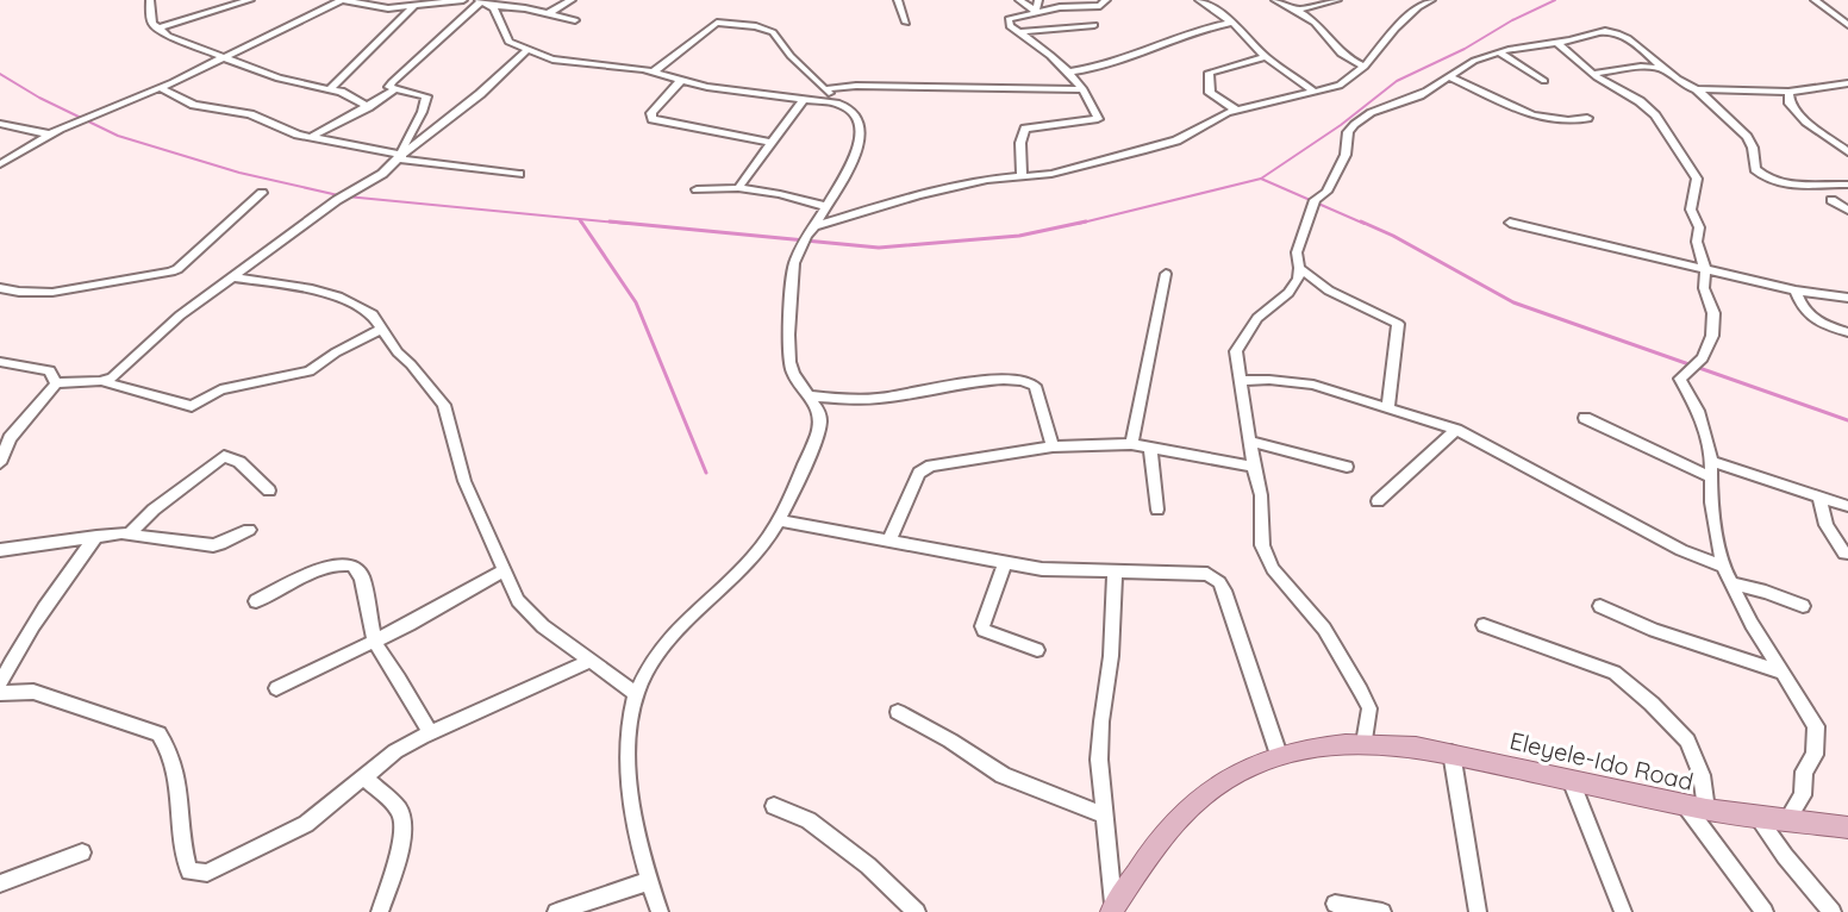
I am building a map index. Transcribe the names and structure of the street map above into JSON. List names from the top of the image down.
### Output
{
  "streets": {
    "main road": ["Eleyele-Ido Road"]
  }
}
